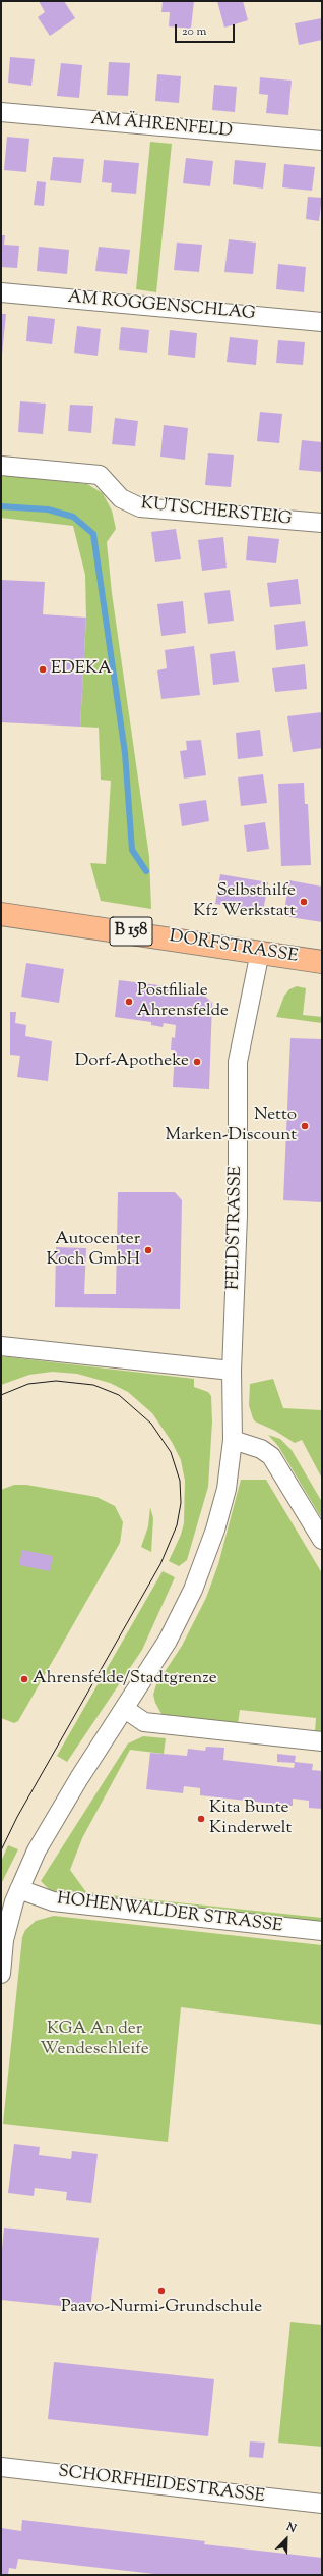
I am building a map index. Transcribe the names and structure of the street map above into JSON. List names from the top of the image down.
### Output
{
  "streets": {
    "main road": ["B 158", "DORFSTRASSE"],
    "street": [
      "AM ÄHRENFELD",
      "AM ROGGENSCHLAG",
      "KUTSCHERSTEIG",
      "FELDSTRASSE",
      "HOHENWALDER STRASSE",
      "SCHORFHEIDESTRASSE"
    ]
  },
  "crossings": [
    ["DORFSTRASSE", "FELDSTRASSE"]
  ],
  "parks": ["KGA An der Wendeschleife"],
  "places": [
    "EDEKA",
    "Selbsthilfe Kfz Werkstatt",
    "Postfiliale Ahrensfelde",
    "Dorf-Apotheke",
    "Netto Marken-Discount",
    "Autocenter Koch GmbH",
    "Ahrensfelde/Stadtgrenze",
    "Kita Bunte Kinderwelt",
    "Paavo-Nurmi-Grundschule"
  ],
  "scale_bar": "20 m",
  "north": "top right"
}
